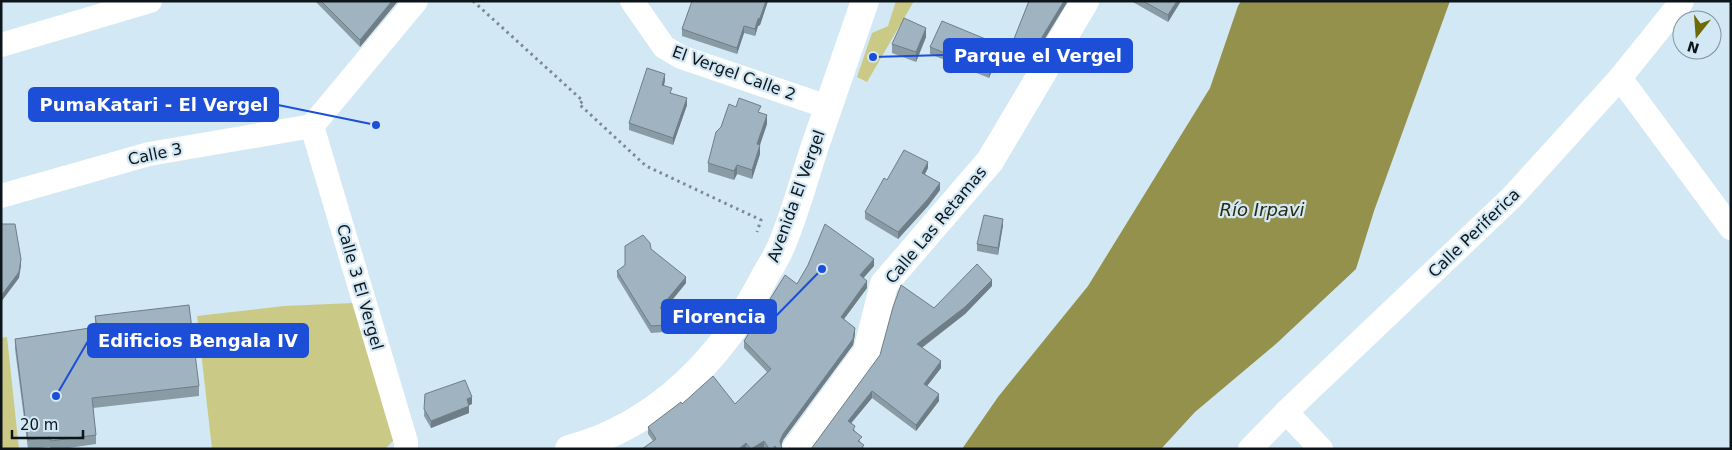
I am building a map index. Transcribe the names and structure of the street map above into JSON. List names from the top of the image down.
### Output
{
  "streets": {
    "main road": ["Avenida El Vergel", "Calle Las Retamas"],
    "street": [
      "El Vergel Calle 2",
      "Calle 3",
      "Calle Periferica",
      "Calle 3 El Vergel"
    ]
  },
  "crossings": [
    ["El Vergel Calle 2", "Avenida El Vergel"],
    ["Calle 3", "Calle 3 El Vergel"]
  ],
  "water": ["Río Irpavi"],
  "places": [
    "Parque el Vergel",
    "PumaKatari - El Vergel",
    "Florencia",
    "Edificios Bengala IV"
  ],
  "scale_bar": "20 m",
  "north": "bottom"
}
